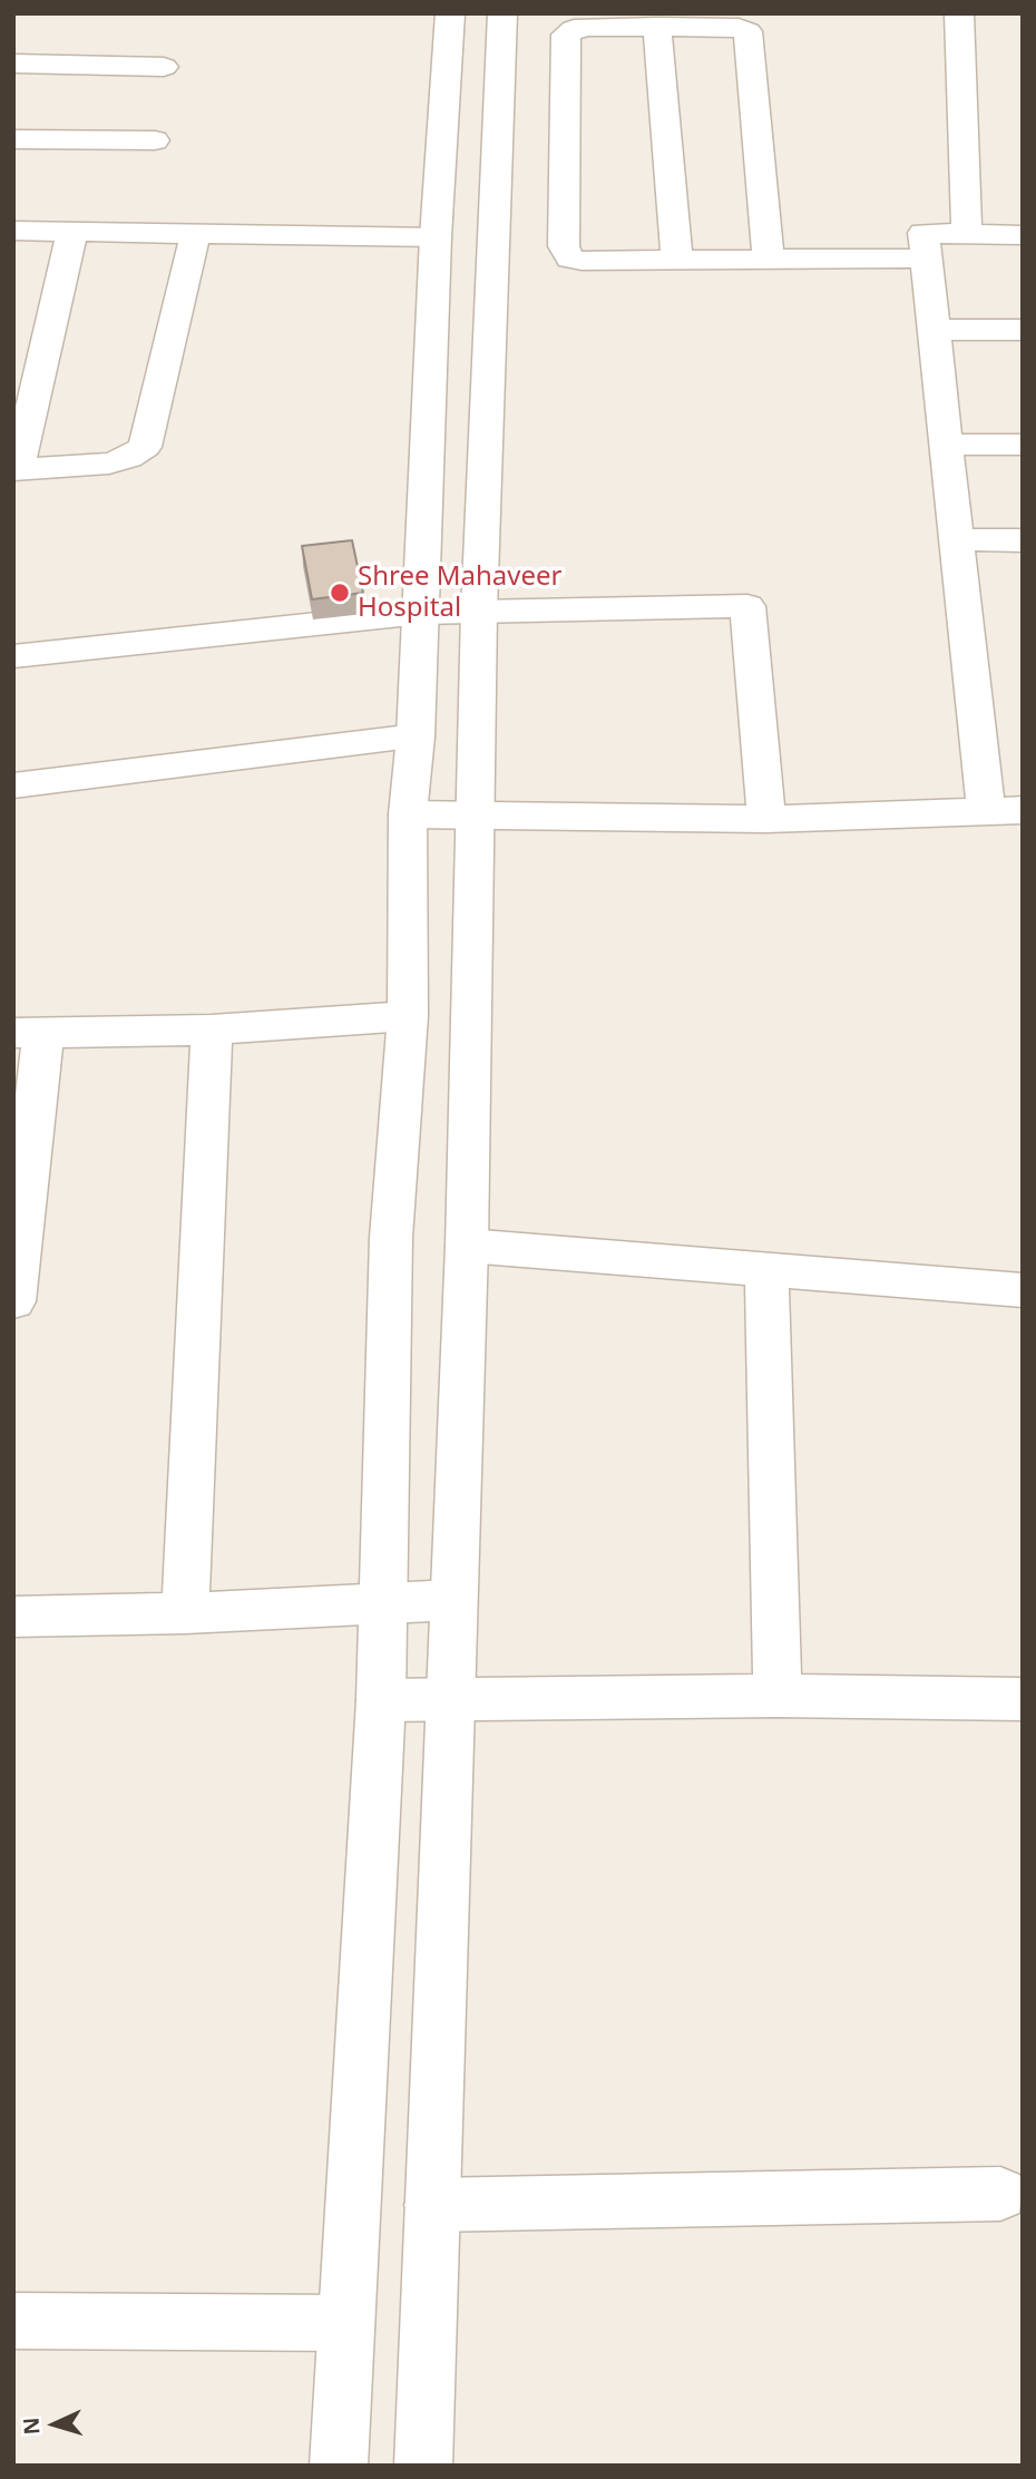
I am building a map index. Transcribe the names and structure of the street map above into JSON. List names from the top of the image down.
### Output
{
  "places": ["Shree Mahaveer Hospital"],
  "north": "left"
}
